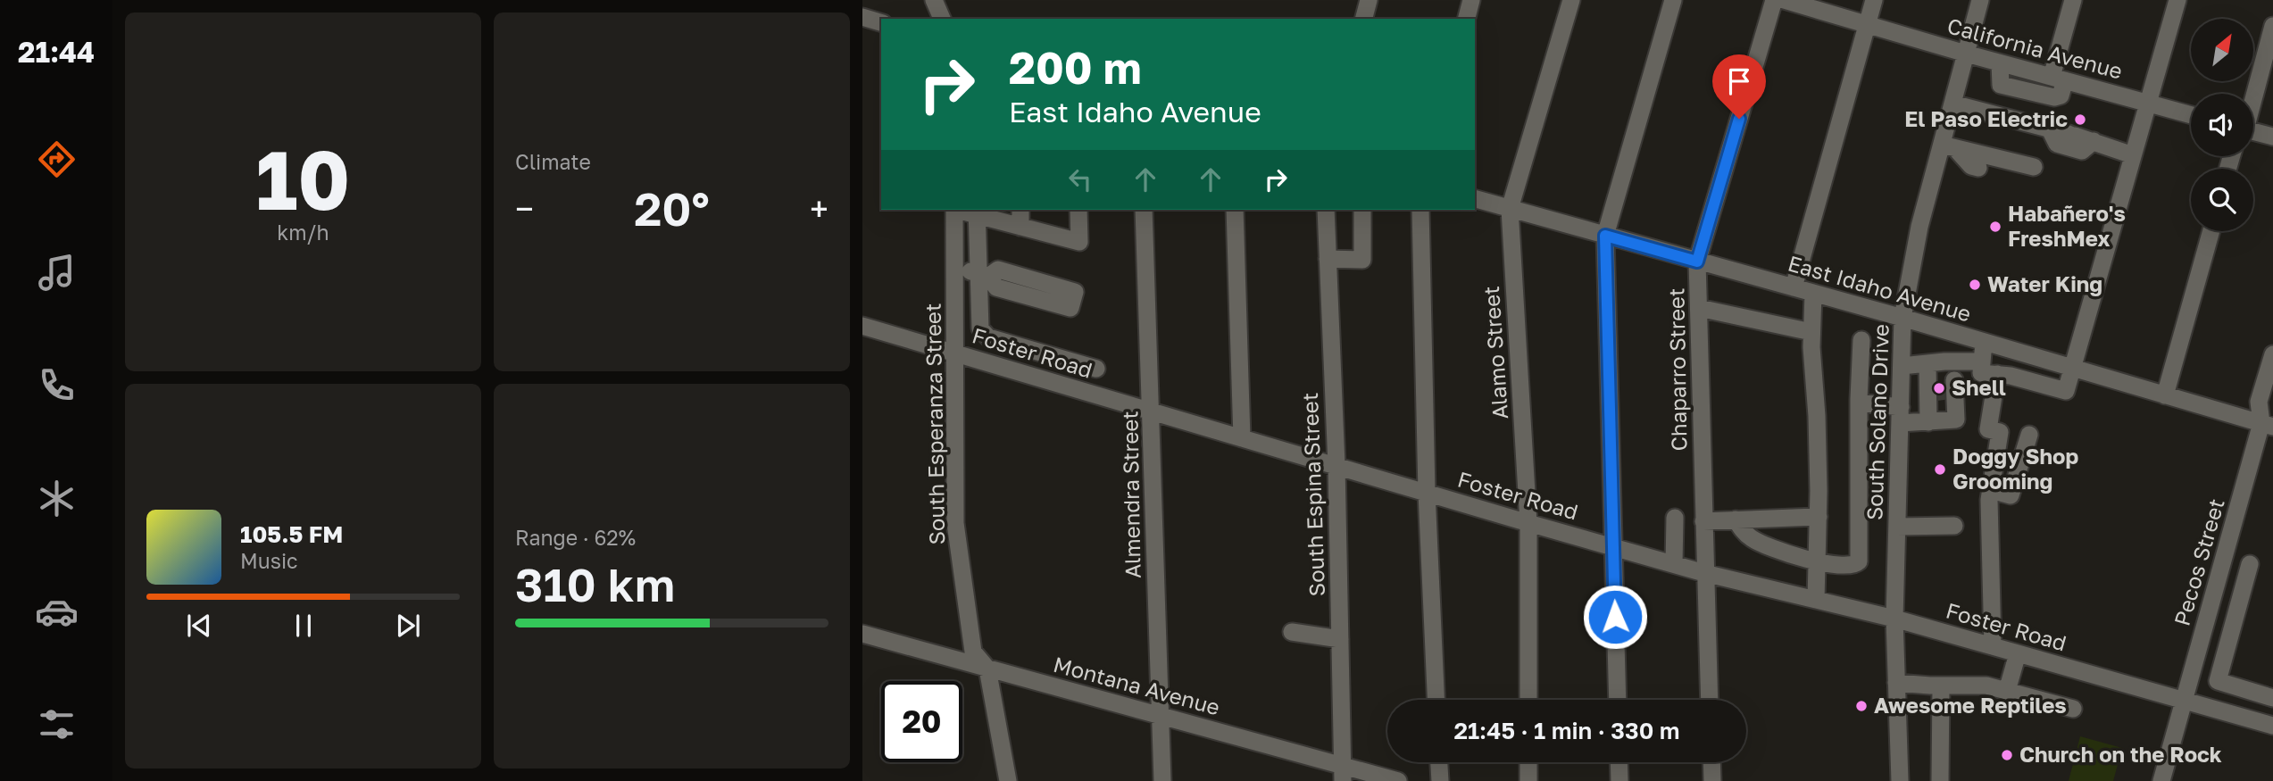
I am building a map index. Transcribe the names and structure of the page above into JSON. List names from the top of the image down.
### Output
{
  "streets": {
    "street": [
      "California Avenue",
      "East Idaho Avenue",
      "Alamo Street",
      "Foster Road",
      "Chaparro Street",
      "South Solano Drive",
      "South Esperanza Street",
      "Almendra Street",
      "South Espina Street",
      "Pecos Street",
      "Montana Avenue"
    ]
  },
  "crossings": [
    ["California Avenue", "South Solano Drive"],
    ["East Idaho Avenue", "Alamo Street"],
    ["East Idaho Avenue", "Chaparro Street"],
    ["East Idaho Avenue", "South Solano Drive"],
    ["East Idaho Avenue", "Pecos Street"],
    ["Alamo Street", "Foster Road"],
    ["Foster Road", "Chaparro Street"],
    ["Foster Road", "South Solano Drive"],
    ["Foster Road", "South Esperanza Street"],
    ["Foster Road", "Almendra Street"],
    ["Foster Road", "South Espina Street"],
    ["Foster Road", "Pecos Street"],
    ["South Esperanza Street", "Montana Avenue"],
    ["Almendra Street", "Montana Avenue"],
    ["South Espina Street", "Montana Avenue"]
  ],
  "places": [
    "El Paso Electric",
    "Habañero's FreshMex",
    "Water King",
    "Shell",
    "Doggy Shop Grooming",
    "Awesome Reptiles",
    "Church on the Rock"
  ],
  "north": "top right",
  "page": {
    "tabs": "21:44",
    "tile": [
      ["10", "km/h"],
      "Climate",
      ["Range · 62%", "310 km"]
    ],
    "turn": ["200 m", "East Idaho Avenue"],
    "heat": ["−", "20°", "+"],
    "song": ["105.5 FM", "Music"],
    "limit": "20",
    "trip": "21:45 · 1 min · 330 m"
  }
}
